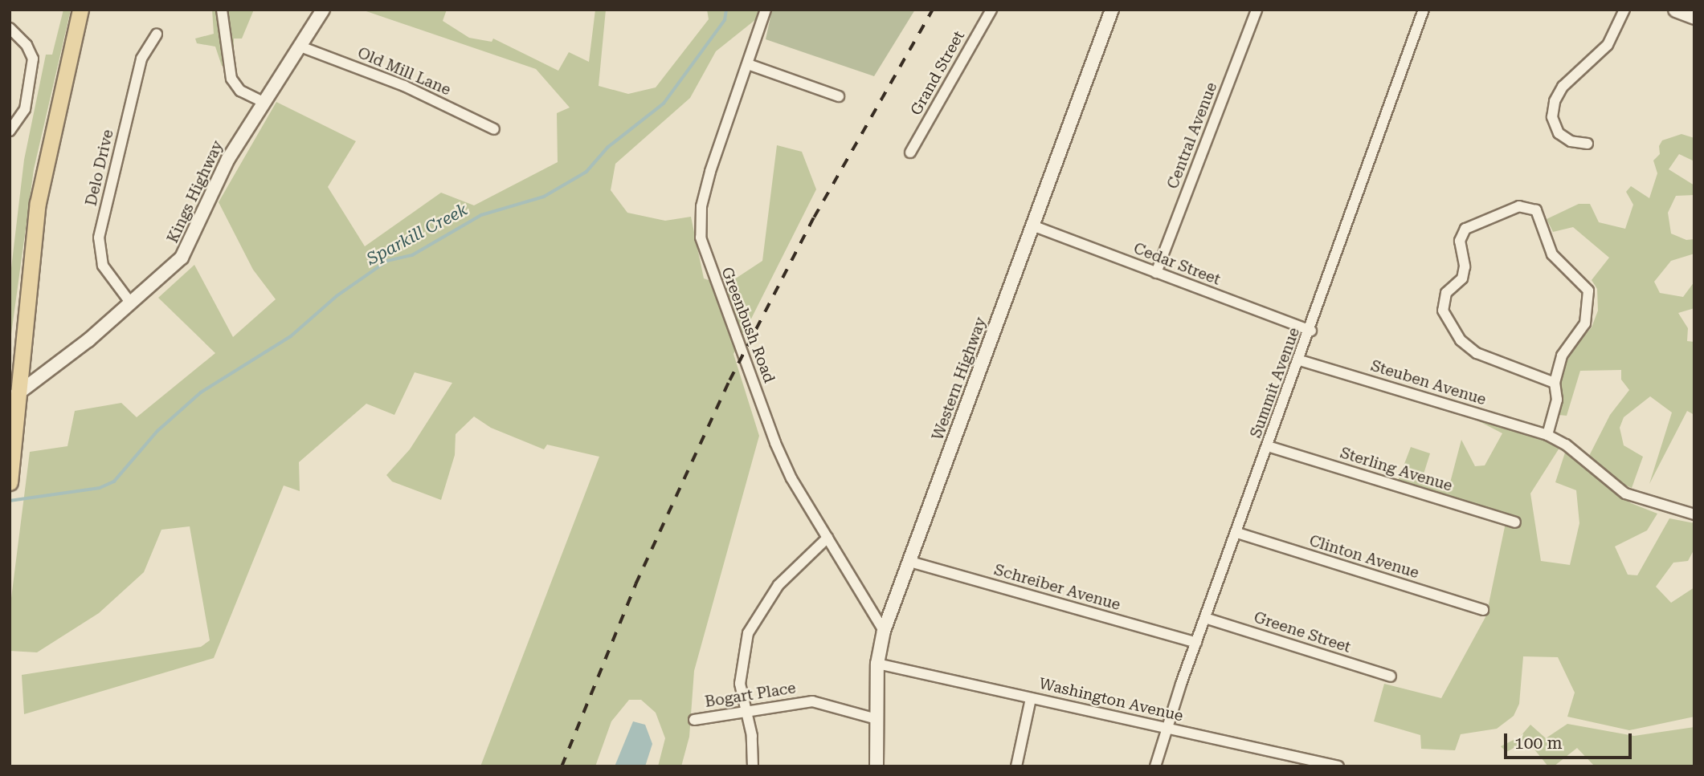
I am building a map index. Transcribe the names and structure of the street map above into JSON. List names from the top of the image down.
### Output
{
  "streets": {
    "street": [
      "Old Mill Lane",
      "Grand Street",
      "Central Avenue",
      "Delo Drive",
      "Kings Highway",
      "Cedar Street",
      "Greenbush Road",
      "Western Highway",
      "Summit Avenue",
      "Steuben Avenue",
      "Sterling Avenue",
      "Clinton Avenue",
      "Schreiber Avenue",
      "Greene Street",
      "Bogart Place",
      "Washington Avenue"
    ]
  },
  "crossings": [
    ["Old Mill Lane", "Kings Highway"],
    ["Central Avenue", "Cedar Street"],
    ["Delo Drive", "Kings Highway"],
    ["Cedar Street", "Western Highway"],
    ["Cedar Street", "Summit Avenue"],
    ["Greenbush Road", "Western Highway"],
    ["Western Highway", "Schreiber Avenue"],
    ["Western Highway", "Bogart Place"],
    ["Western Highway", "Washington Avenue"],
    ["Summit Avenue", "Steuben Avenue"],
    ["Summit Avenue", "Sterling Avenue"],
    ["Summit Avenue", "Clinton Avenue"],
    ["Summit Avenue", "Schreiber Avenue"],
    ["Summit Avenue", "Greene Street"],
    ["Summit Avenue", "Washington Avenue"]
  ],
  "water": ["Sparkill Creek"],
  "scale_bar": "100 m"
}
